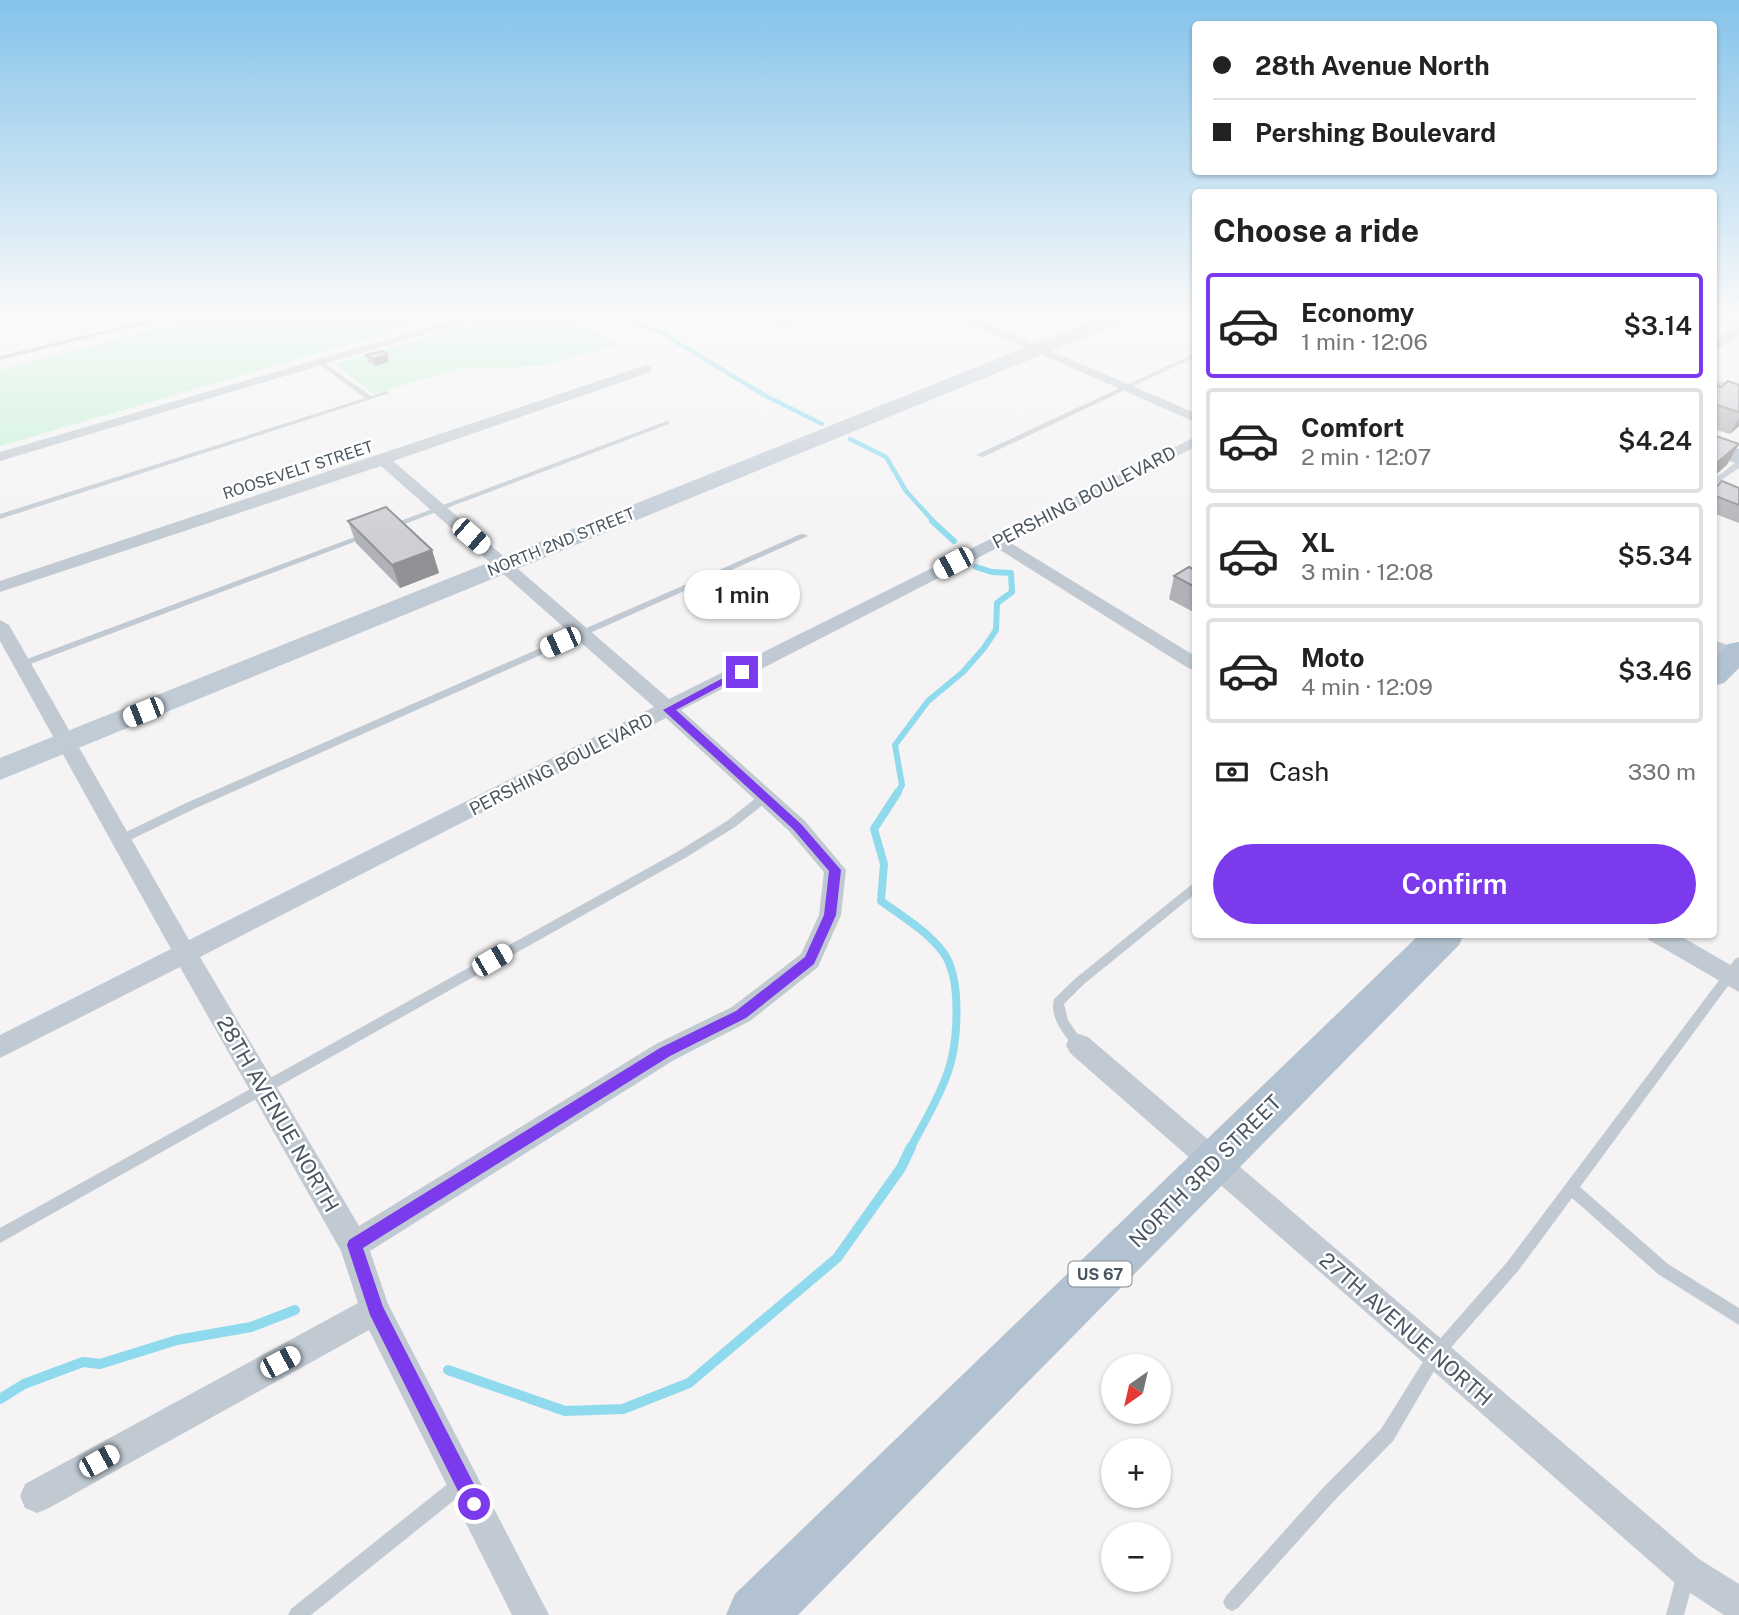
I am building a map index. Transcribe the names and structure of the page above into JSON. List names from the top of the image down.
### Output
{
  "streets": {
    "main road": ["NORTH 3RD STREET", "US 67"],
    "street": [
      "ROOSEVELT STREET",
      "PERSHING BOULEVARD",
      "NORTH 2ND STREET",
      "28TH AVENUE NORTH",
      "27TH AVENUE NORTH"
    ]
  },
  "crossings": [
    ["PERSHING BOULEVARD", "28TH AVENUE NORTH"],
    ["NORTH 2ND STREET", "28TH AVENUE NORTH"],
    ["NORTH 3RD STREET", "27TH AVENUE NORTH"]
  ],
  "north": "bottom left",
  "page": {
    "banner": ["28th Avenue North", "Pershing Boulevard"],
    "heading": "Choose a ride",
    "list": [
      {
        "name": "Economy",
        "note": "1 min · 12:06",
        "value": "$3.14"
      },
      {
        "name": "Comfort",
        "note": "2 min · 12:07",
        "value": "$4.24"
      },
      {
        "name": "XL",
        "note": "3 min · 12:08",
        "value": "$5.34"
      },
      {
        "name": "Moto",
        "note": "4 min · 12:09",
        "value": "$3.46"
      }
    ],
    "bubble": "1 min",
    "pay": ["Cash", "330 m"],
    "buttons": "Confirm",
    "map_buttons": ["+", "−"]
  }
}
